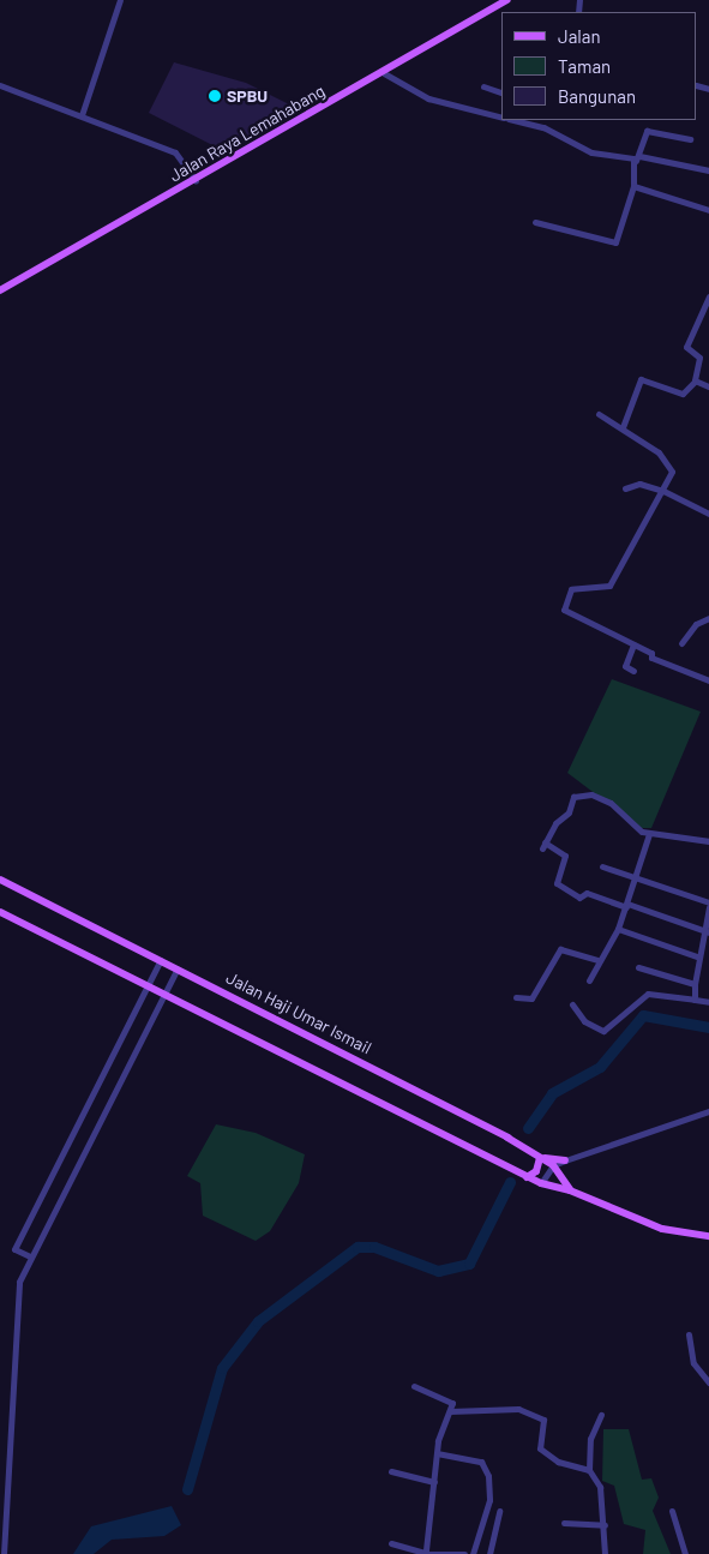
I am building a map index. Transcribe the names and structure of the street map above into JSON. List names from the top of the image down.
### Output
{
  "streets": {
    "main road": ["Jalan Raya Lemahabang", "Jalan Haji Umar Ismail"]
  },
  "places": ["SPBU"],
  "legend": ["Jalan", "Taman", "Bangunan"]
}
